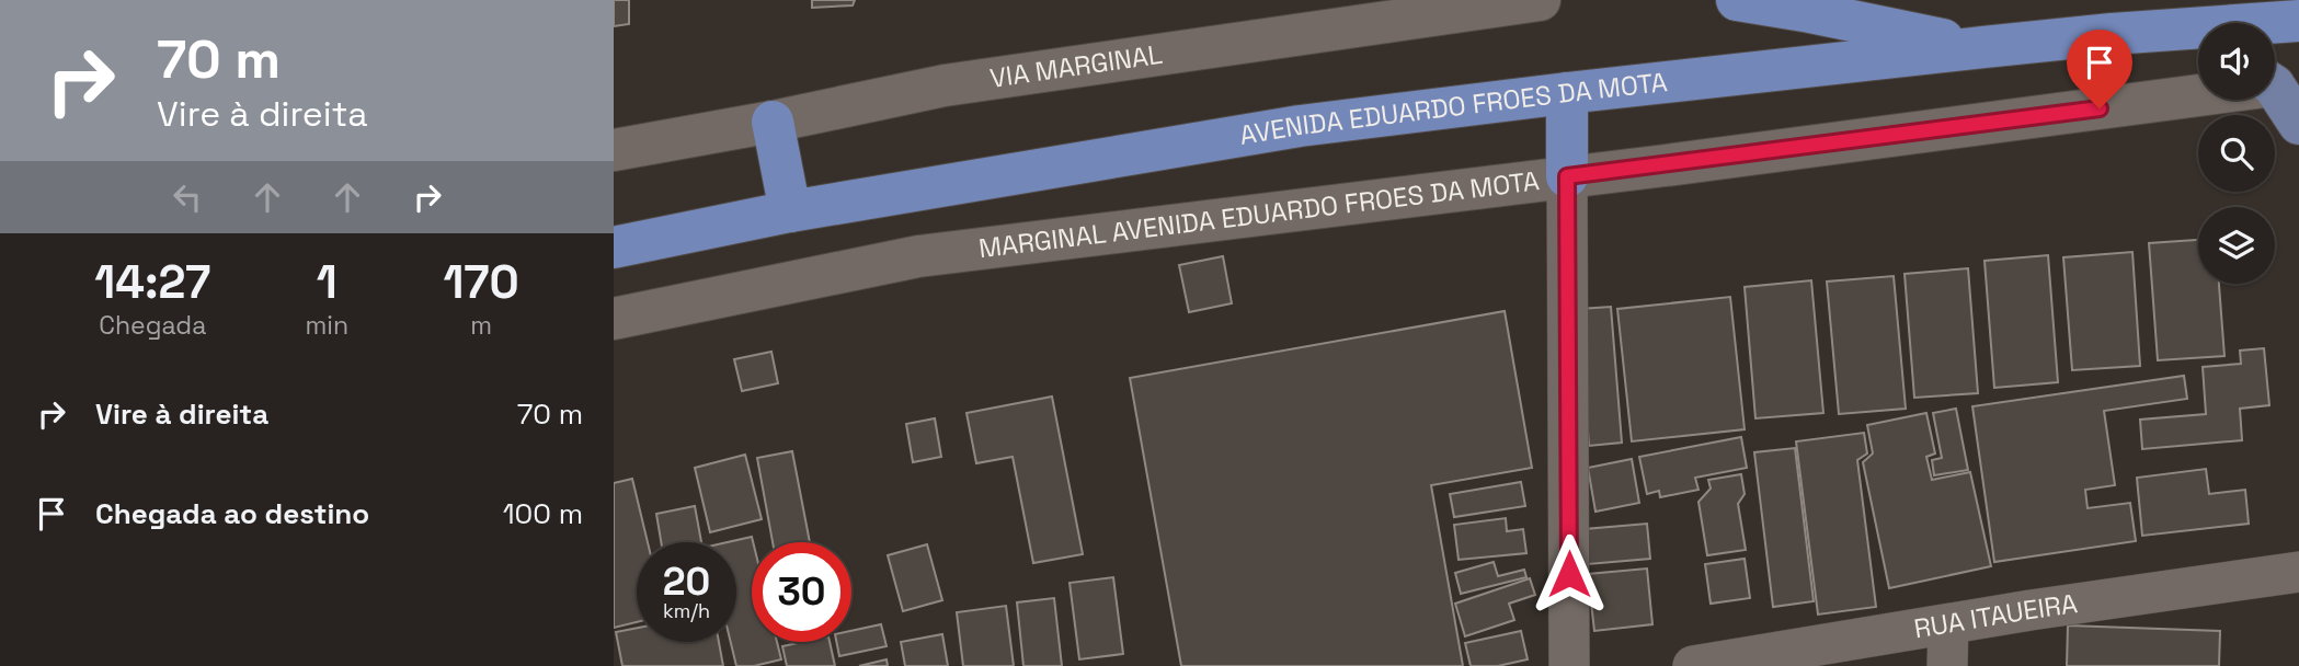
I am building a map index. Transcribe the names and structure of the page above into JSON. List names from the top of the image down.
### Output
{
  "streets": {
    "highway": ["AVENIDA EDUARDO FROES DA MOTA"],
    "street": ["VIA MARGINAL", "MARGINAL AVENIDA EDUARDO FROES DA MOTA", "RUA ITAUEIRA"]
  },
  "page": {
    "turn": ["70 m", "Vire à direita"],
    "eta": [
      "14:27",
      "Chegada",
      "1",
      "min",
      "170",
      "m"
    ],
    "list": [
      {
        "name": "Vire à direita",
        "value": "70 m"
      },
      {
        "name": "Chegada ao destino",
        "value": "100 m"
      }
    ],
    "speed": "20 km/h",
    "limit": "30"
  }
}
